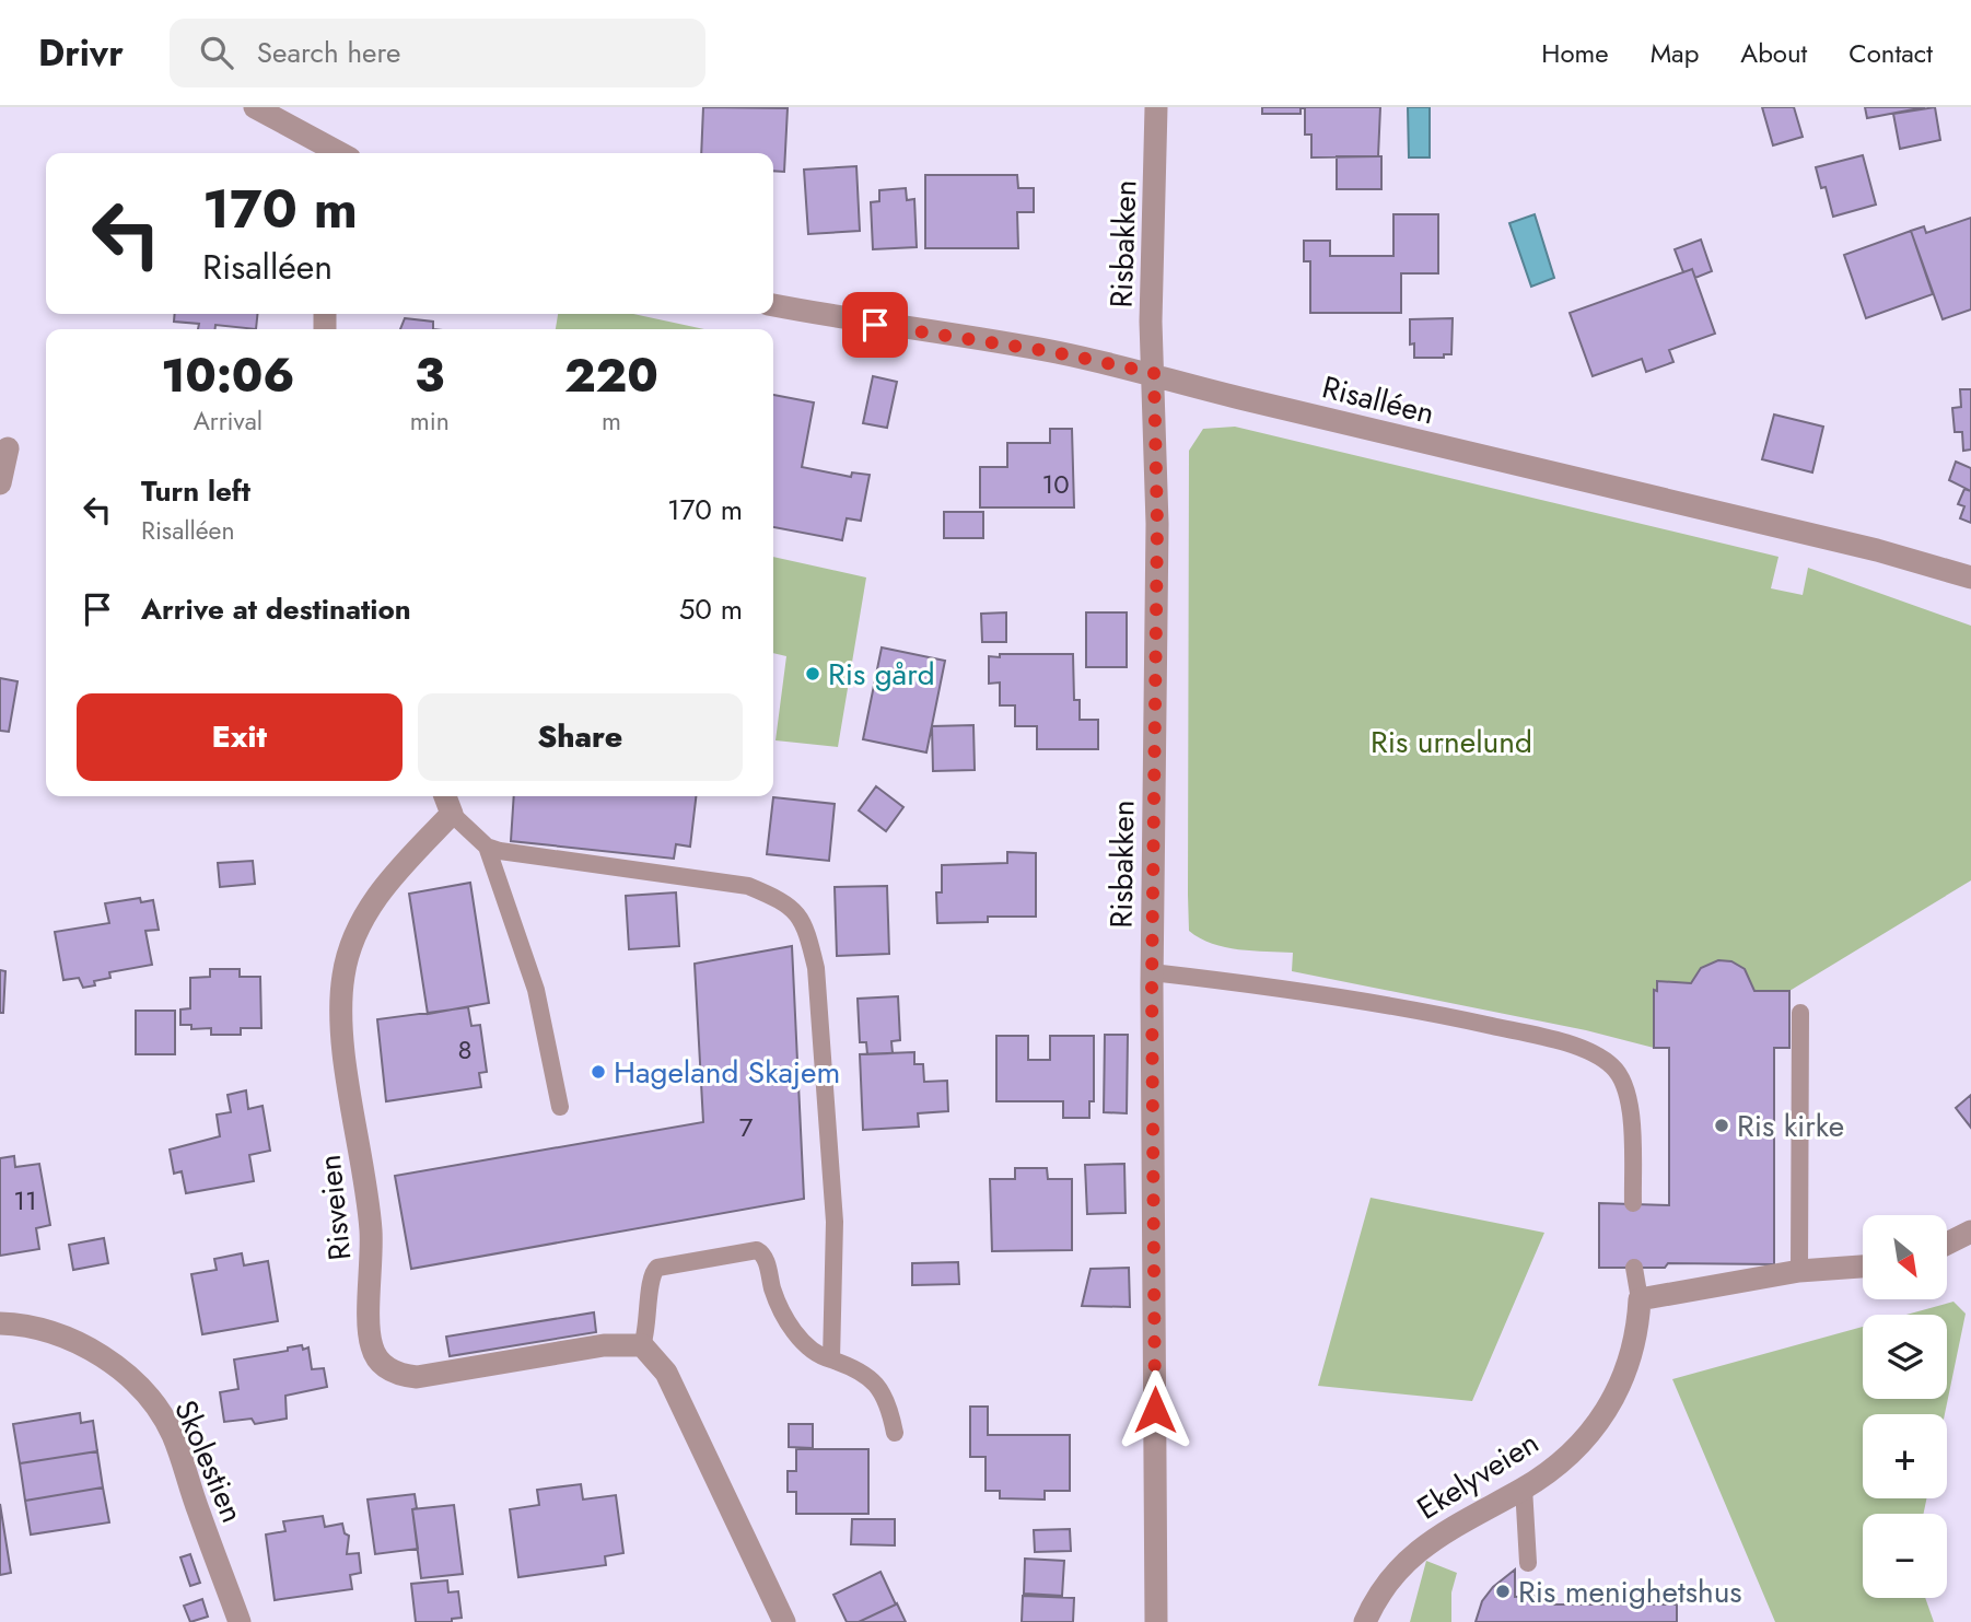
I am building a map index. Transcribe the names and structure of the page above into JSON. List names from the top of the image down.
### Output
{
  "streets": {
    "street": [
      "Risbakken",
      "Risalléen",
      "Risveien",
      "Skolestien",
      "Ekelyveien"
    ]
  },
  "crossings": [
    ["Risbakken", "Risalléen"]
  ],
  "parks": ["Ris urnelund"],
  "places": [
    "Ris gård",
    "Hageland Skajem",
    "Ris kirke",
    "Ris menighetshus"
  ],
  "house_numbers": [
    "10",
    "8",
    "7",
    "11"
  ],
  "north": "bottom right",
  "page": {
    "header": "Drivr",
    "search": "Search here",
    "nav": [
      "Home",
      "Map",
      "About",
      "Contact"
    ],
    "turn": ["170 m", "Risalléen"],
    "eta": [
      "10:06",
      "Arrival",
      "3",
      "min",
      "220",
      "m"
    ],
    "list": [
      {
        "name": "Turn left",
        "note": "Risalléen",
        "value": "170 m"
      },
      {
        "name": "Arrive at destination",
        "value": "50 m"
      }
    ],
    "buttons": ["Exit", "Share"],
    "map_buttons": ["+", "−"]
  }
}
